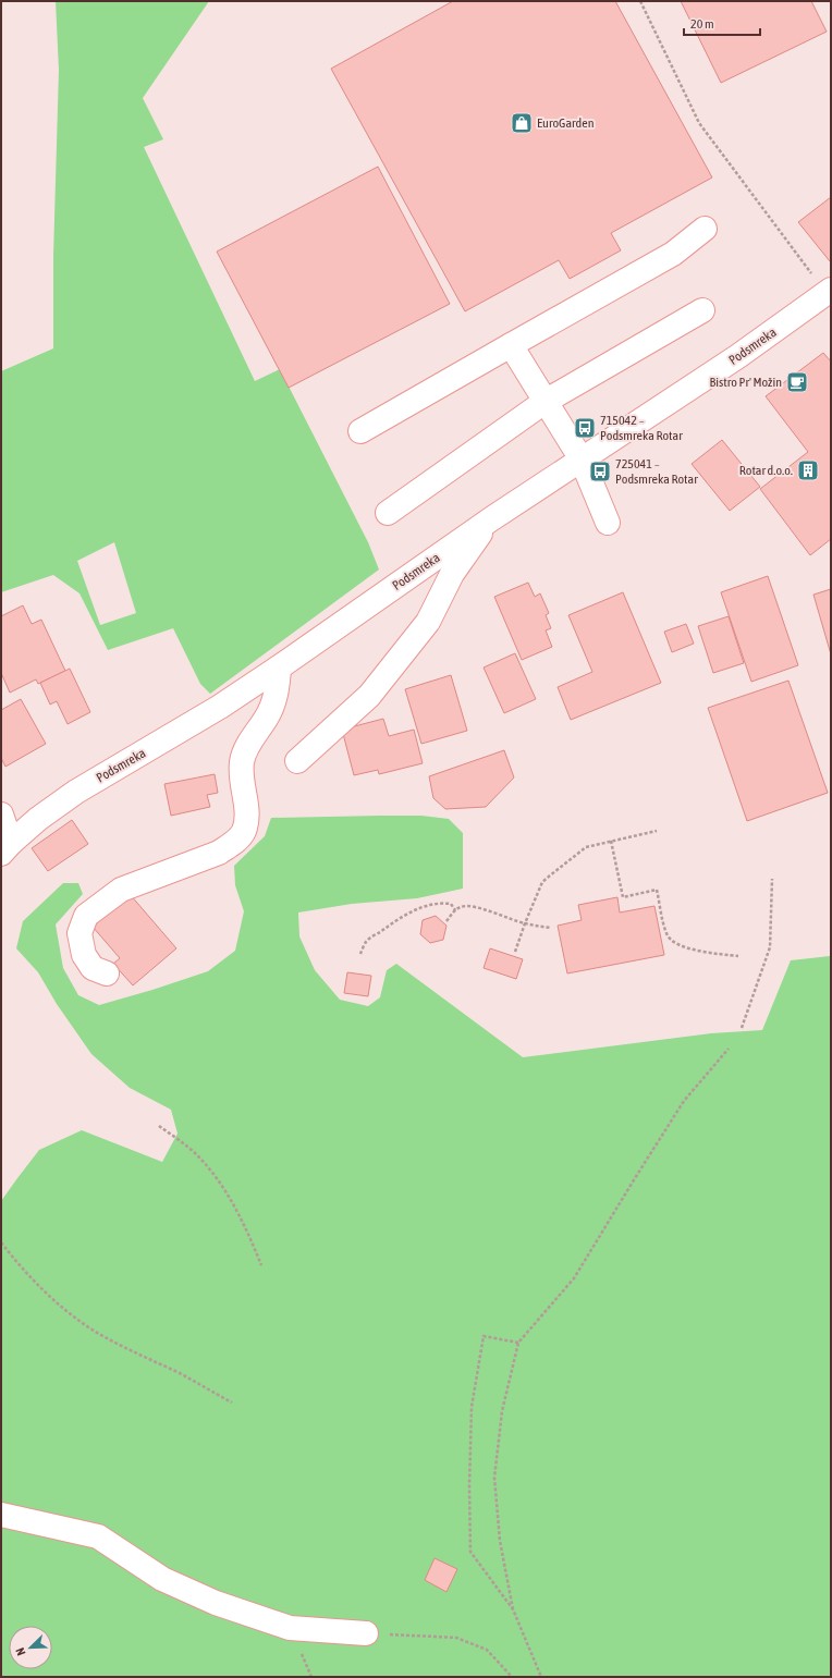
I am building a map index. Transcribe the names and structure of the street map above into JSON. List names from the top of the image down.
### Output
{
  "streets": {
    "street": ["Podsmreka"]
  },
  "places": {
    "shop": ["EuroGarden"],
    "cafe": ["Bistro Pr' Možin"],
    "bus stop": ["715042 ~ Podsmreka Rotar", "725041 ~ Podsmreka Rotar"],
    "building": ["Rotar d.o.o."]
  },
  "scale_bar": "20 m",
  "north": "bottom left"
}
